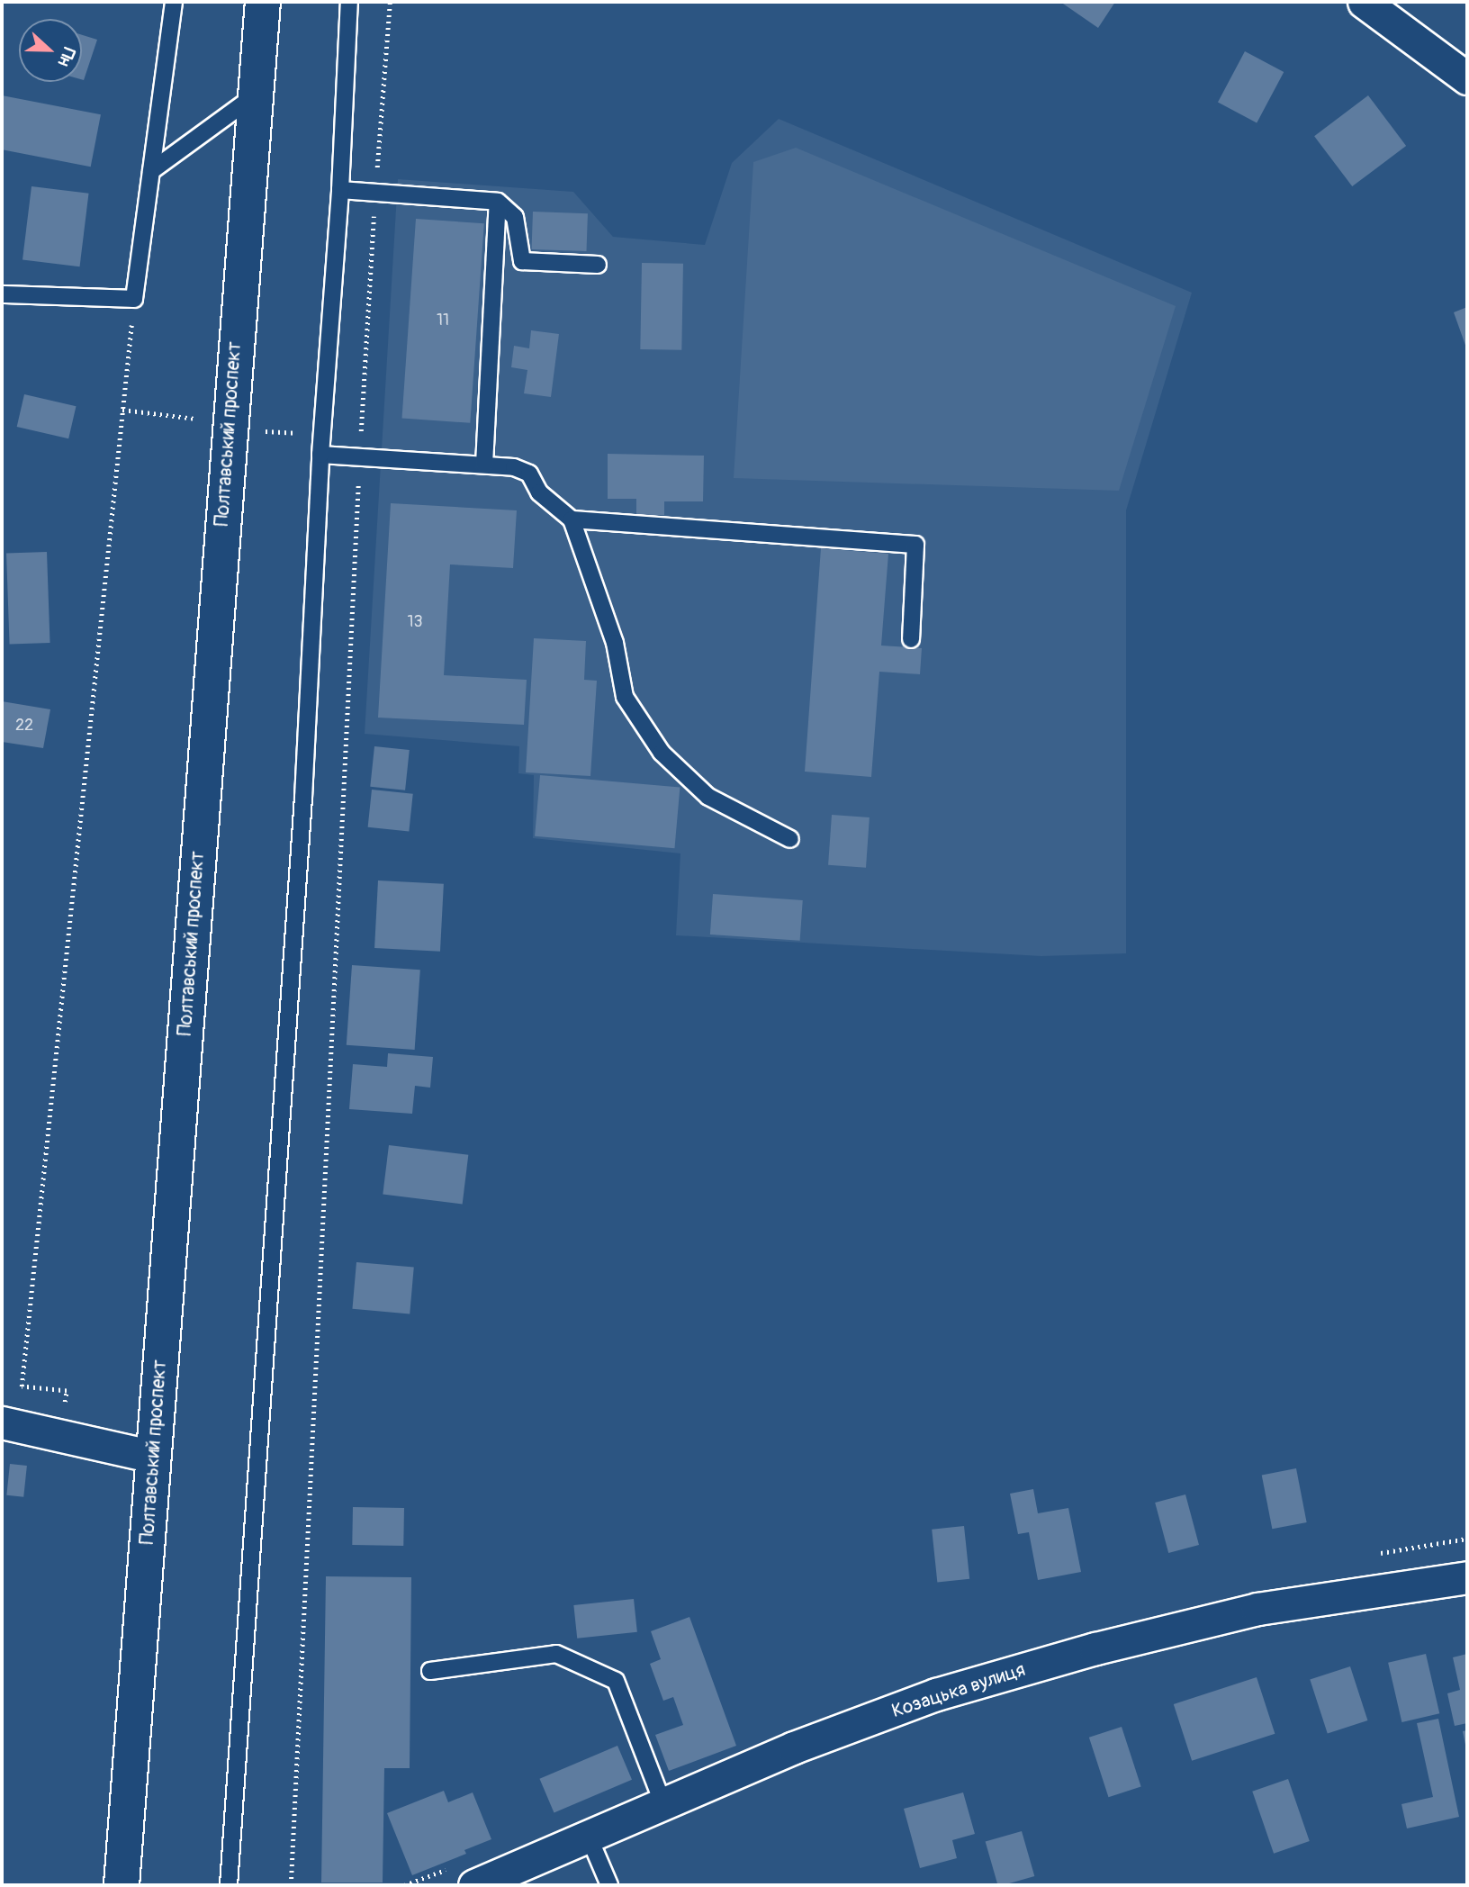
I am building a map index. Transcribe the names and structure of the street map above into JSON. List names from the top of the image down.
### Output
{
  "streets": {
    "highway": ["Полтавський проспект"],
    "street": ["Козацька вулиця"]
  },
  "house_numbers": ["11", "13", "22"],
  "north": "right"
}
